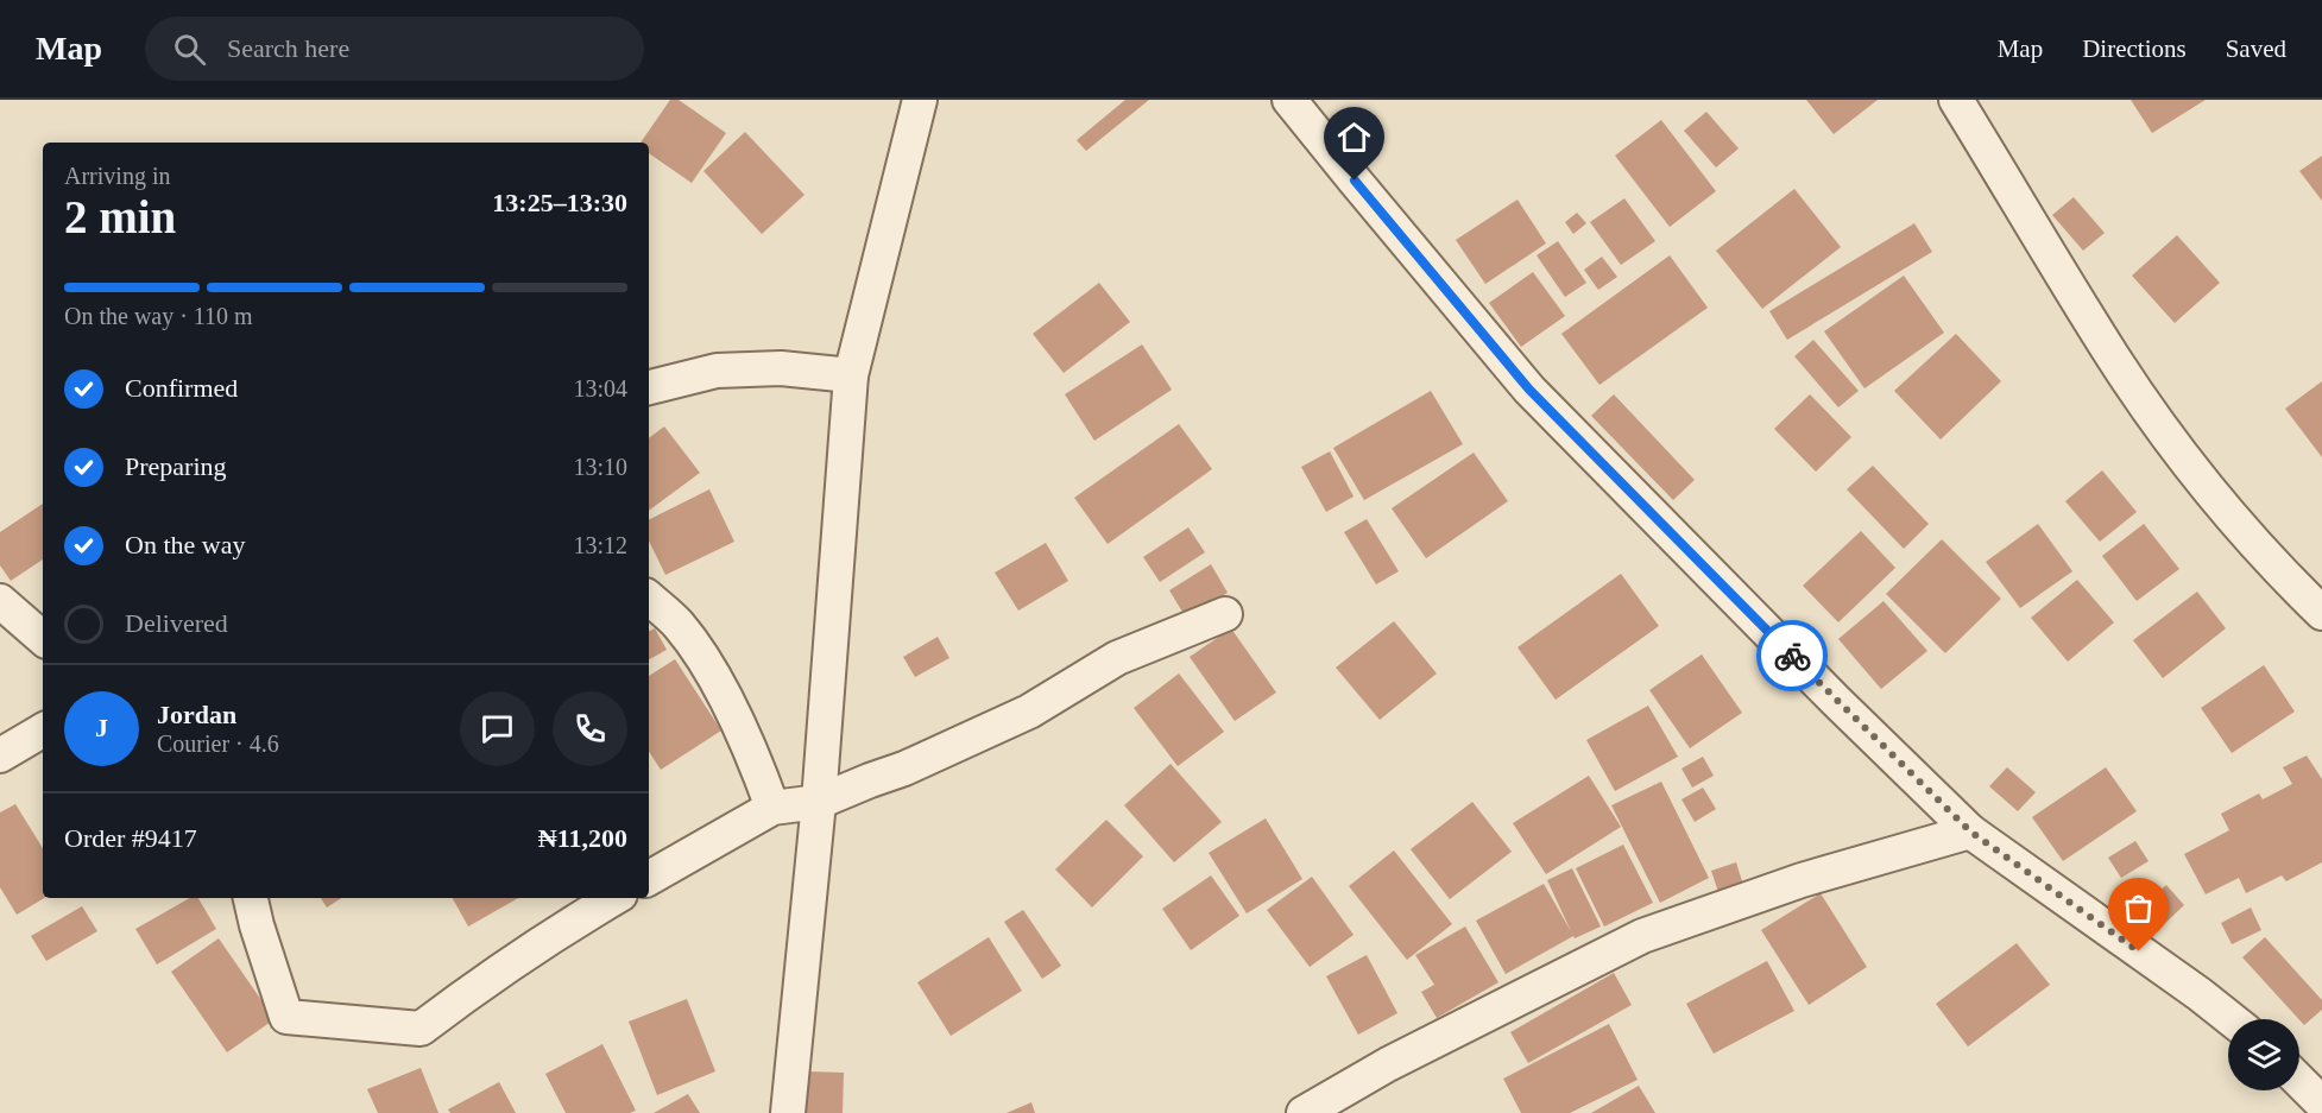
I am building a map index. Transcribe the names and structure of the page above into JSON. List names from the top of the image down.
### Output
{
  "page": {
    "header": "Map",
    "search": "Search here",
    "nav": ["Map", "Directions", "Saved"],
    "heading": ["2 min", "Arriving in", "13:25–13:30"],
    "panel": [
      "Jordan",
      "Courier · 4.6",
      "Order #9417",
      "₦11,200"
    ],
    "bar": "On the way · 110 m",
    "list": [
      ["Confirmed", "13:04"],
      ["Preparing", "13:10"],
      ["On the way", "13:12"],
      "Delivered"
    ],
    "round": "J"
  }
}
